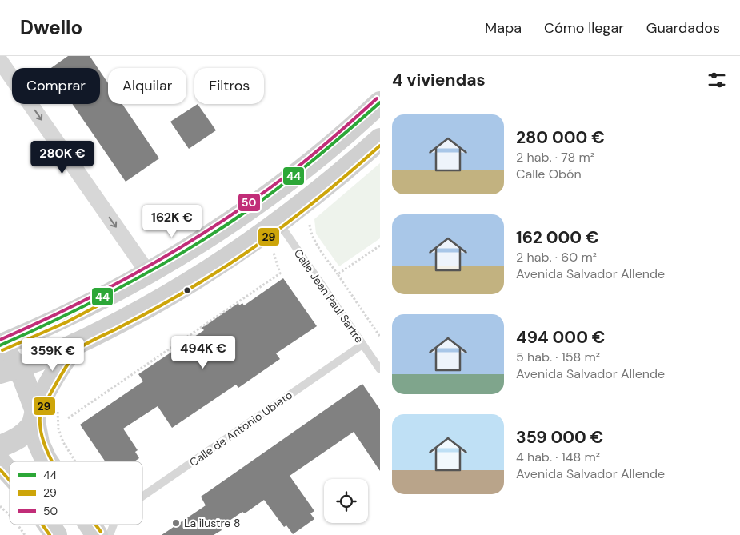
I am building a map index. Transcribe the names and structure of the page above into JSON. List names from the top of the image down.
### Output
{
  "streets": {
    "lane": ["Calle Jean Paul Sartre", "Calle de Antonio Ubieto"]
  },
  "crossings": [
    ["Calle Jean Paul Sartre", "Calle de Antonio Ubieto"]
  ],
  "places": ["La ilustre 8"],
  "lines": ["transit line 50", "transit line 44", "transit line 29"],
  "legend": ["44", "29", "50"],
  "page": {
    "header": "Dwello",
    "nav": ["Mapa", "Cómo llegar", "Guardados"],
    "heading": "4 viviendas",
    "chip": ["Comprar", "Alquilar", "Filtros"],
    "list": [
      {
        "name": "280 000 €",
        "note": "2 hab. · 78 m² · Calle Obón"
      },
      {
        "name": "162 000 €",
        "note": "2 hab. · 60 m² · Avenida Salvador Allende"
      },
      {
        "name": "494 000 €",
        "note": "5 hab. · 158 m² · Avenida Salvador Allende"
      },
      {
        "name": "359 000 €",
        "note": "4 hab. · 148 m² · Avenida Salvador Allende"
      }
    ],
    "price": [
      "280K €",
      "162K €",
      "494K €",
      "359K €"
    ]
  }
}
